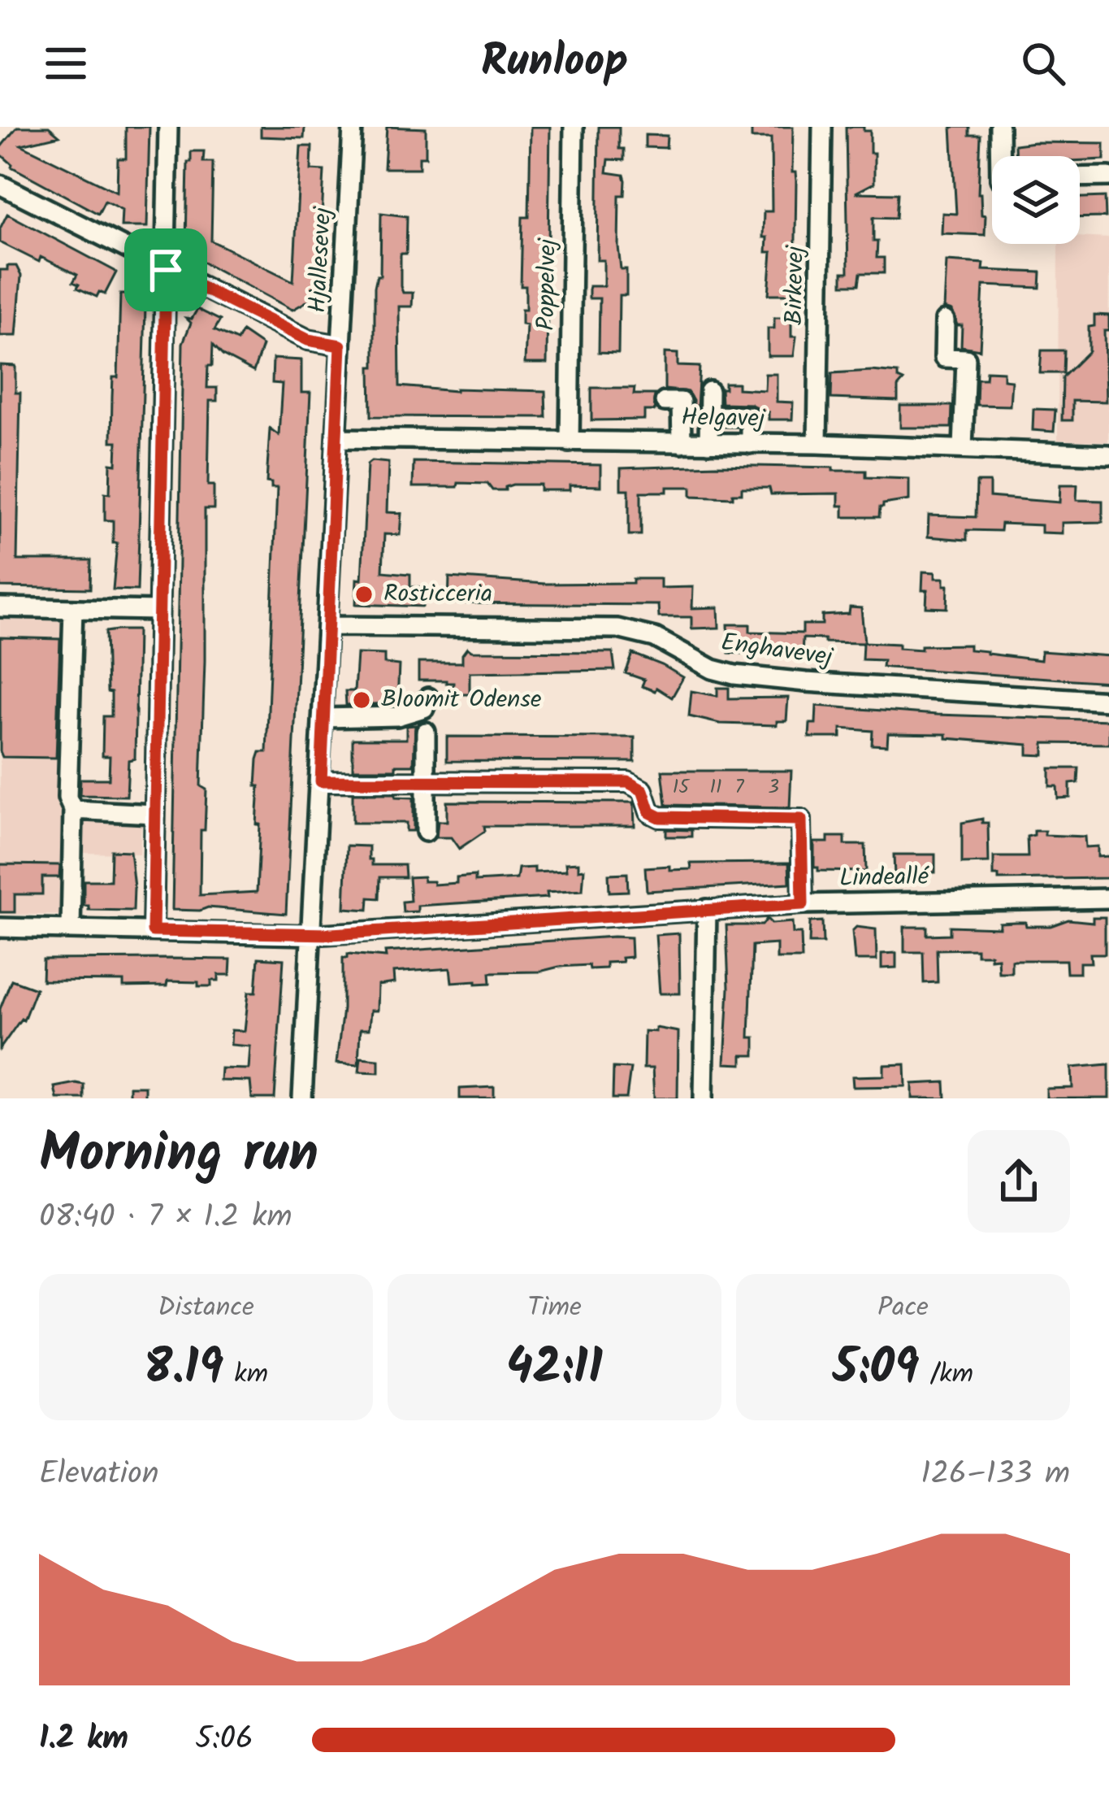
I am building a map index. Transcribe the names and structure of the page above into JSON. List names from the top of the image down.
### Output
{
  "streets": {
    "street": [
      "Hjallesevej",
      "Poppelvej",
      "Birkevej",
      "Helgavej",
      "Enghavevej",
      "Lindeallé"
    ]
  },
  "crossings": [
    ["Hjallesevej", "Helgavej"],
    ["Hjallesevej", "Enghavevej"],
    ["Hjallesevej", "Lindeallé"],
    ["Poppelvej", "Helgavej"],
    ["Birkevej", "Helgavej"]
  ],
  "places": ["Rosticceria", "Bloomit Odense"],
  "house_numbers": [
    "15",
    "11",
    "7",
    "3"
  ],
  "page": {
    "header": "Runloop",
    "heading": ["Morning run", "08:40 · 7 × 1.2 km"],
    "stats": [
      ["Distance", "8.19 km"],
      ["Time", "42:11"],
      ["Pace", "5:09 /km"]
    ],
    "chart": ["Elevation", "126–133 m"],
    "list": [
      {
        "name": "1.2 km",
        "note": "5:06"
      }
    ]
  }
}
